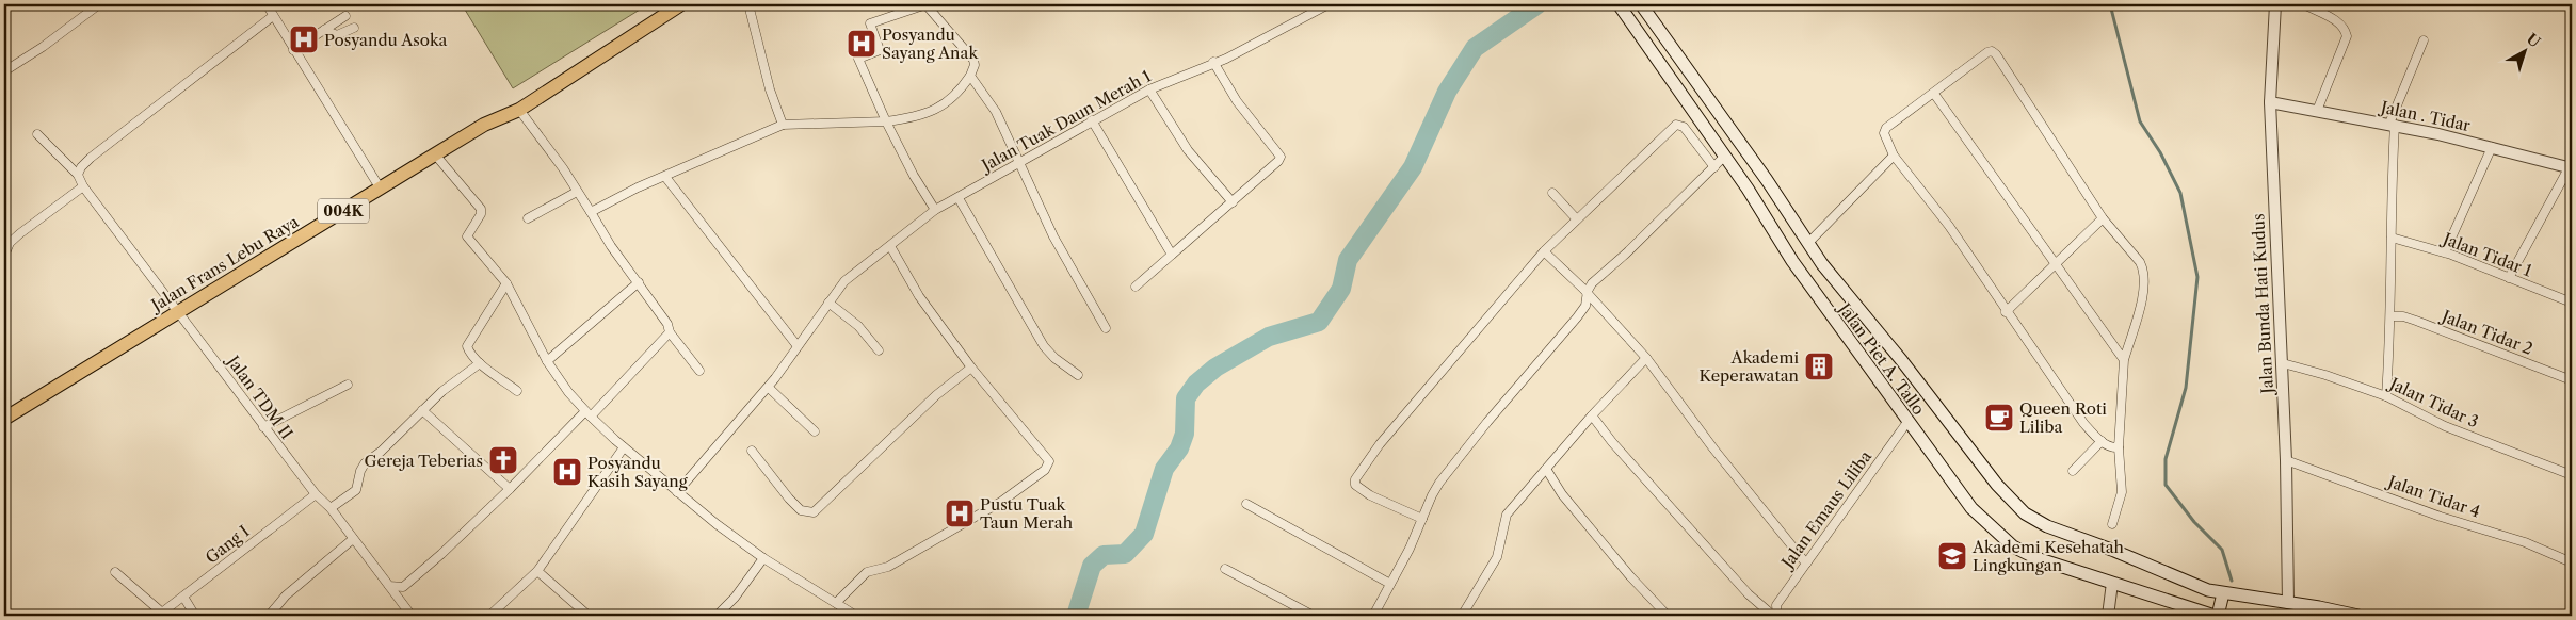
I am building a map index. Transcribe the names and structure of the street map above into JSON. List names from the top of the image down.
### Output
{
  "streets": {
    "main road": ["004K", "Jalan Frans Lebu Raya", "Jalan Piet A. Tallo"],
    "street": [
      "Jalan . Tidar",
      "Jalan Tuak Daun Merah 1",
      "Jalan Tidar 1",
      "Jalan Bunda Hati Kudus",
      "Jalan Tidar 2",
      "Jalan TDM II",
      "Jalan Tidar 3",
      "Jalan Tidar 4",
      "Jalan Emaus Liliba",
      "Gang I"
    ]
  },
  "crossings": [
    ["Jalan . Tidar", "Jalan Bunda Hati Kudus"],
    ["Jalan Frans Lebu Raya", "Jalan TDM II"],
    ["Jalan Bunda Hati Kudus", "Jalan Piet A. Tallo"],
    ["Jalan Bunda Hati Kudus", "Jalan Tidar 3"],
    ["Jalan Bunda Hati Kudus", "Jalan Tidar 4"],
    ["Jalan Piet A. Tallo", "Jalan Emaus Liliba"],
    ["Jalan TDM II", "Gang I"]
  ],
  "places": {
    "hospital": [
      "Posyandu Asoka",
      "Posyandu Sayang Anak",
      "Posyandu Kasih Sayang",
      "Pustu Tuak Taun Merah"
    ],
    "building": ["Akademi Keperawatan"],
    "cafe": ["Queen Roti Liliba"],
    "church": ["Gereja Teberias"],
    "school or university": ["Akademi Kesehatah Lingkungan"]
  },
  "north": "top right"
}
